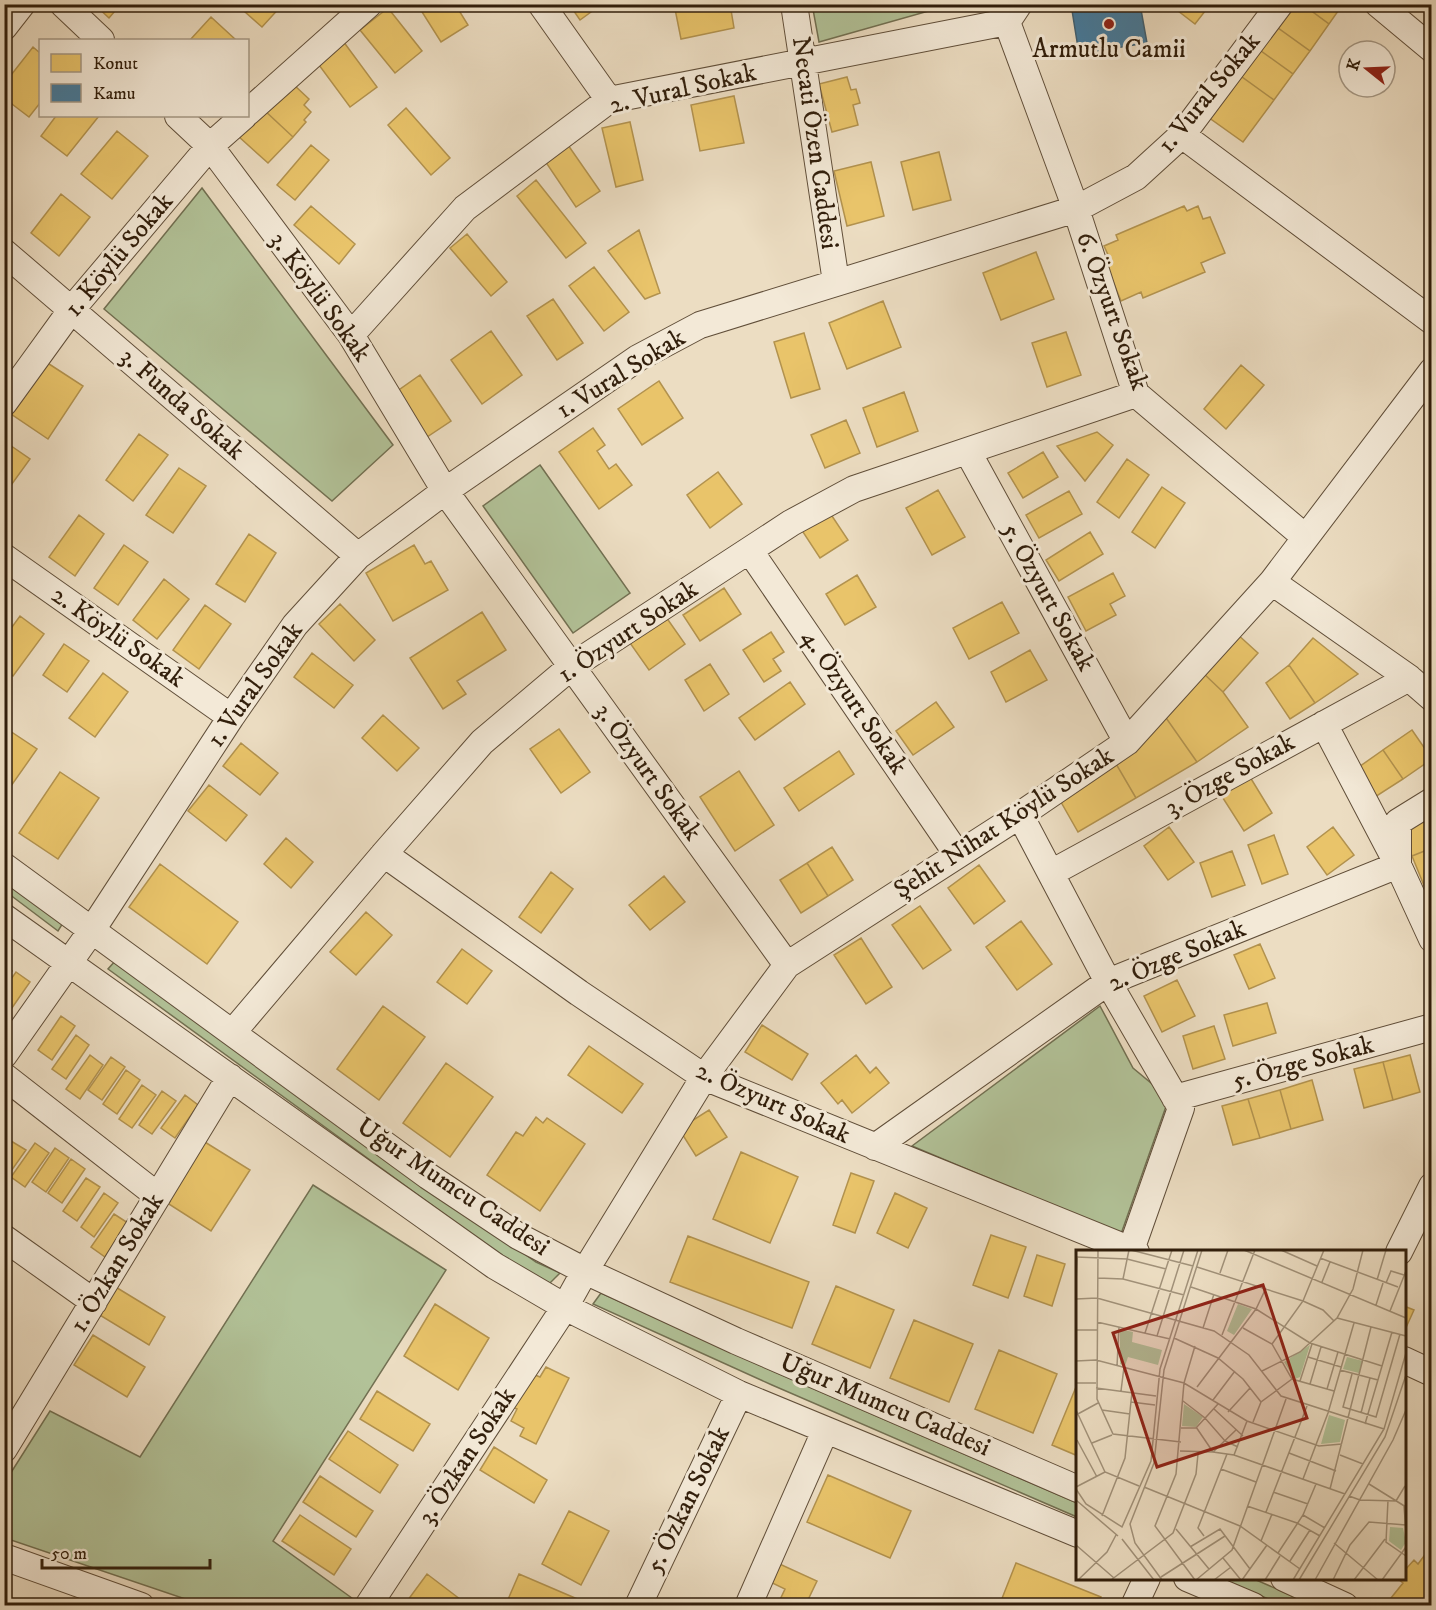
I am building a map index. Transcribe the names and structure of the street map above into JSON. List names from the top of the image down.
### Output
{
  "streets": {
    "street": [
      "2. Vural Sokak",
      "1. Vural Sokak",
      "Necati Özen Caddesi",
      "1. Köylü Sokak",
      "3. Köylü Sokak",
      "6. Özyurt Sokak",
      "3. Funda Sokak",
      "5. Özyurt Sokak",
      "1. Özyurt Sokak",
      "2. Köylü Sokak",
      "4. Özyurt Sokak",
      "3. Özyurt Sokak",
      "3. Özge Sokak",
      "Şehit Nihat Köylü Sokak",
      "2. Özge Sokak",
      "5. Özge Sokak",
      "2. Özyurt Sokak",
      "Uğur Mumcu Caddesi",
      "1. Özkan Sokak",
      "3. Özkan Sokak",
      "5. Özkan Sokak"
    ]
  },
  "crossings": [
    ["2. Vural Sokak", "Necati Özen Caddesi"],
    ["2. Vural Sokak", "3. Köylü Sokak"],
    ["2. Vural Sokak", "6. Özyurt Sokak"],
    ["1. Vural Sokak", "Necati Özen Caddesi"],
    ["1. Vural Sokak", "3. Köylü Sokak"],
    ["1. Vural Sokak", "6. Özyurt Sokak"],
    ["1. Vural Sokak", "3. Funda Sokak"],
    ["1. Vural Sokak", "2. Köylü Sokak"],
    ["1. Vural Sokak", "3. Özyurt Sokak"],
    ["1. Vural Sokak", "Uğur Mumcu Caddesi"],
    ["1. Köylü Sokak", "3. Köylü Sokak"],
    ["1. Köylü Sokak", "3. Funda Sokak"],
    ["3. Köylü Sokak", "3. Özyurt Sokak"],
    ["6. Özyurt Sokak", "1. Özyurt Sokak"],
    ["6. Özyurt Sokak", "Şehit Nihat Köylü Sokak"],
    ["5. Özyurt Sokak", "1. Özyurt Sokak"],
    ["5. Özyurt Sokak", "Şehit Nihat Köylü Sokak"],
    ["1. Özyurt Sokak", "4. Özyurt Sokak"],
    ["1. Özyurt Sokak", "3. Özyurt Sokak"],
    ["1. Özyurt Sokak", "2. Özyurt Sokak"],
    ["1. Özyurt Sokak", "Uğur Mumcu Caddesi"],
    ["4. Özyurt Sokak", "Şehit Nihat Köylü Sokak"],
    ["3. Özyurt Sokak", "Şehit Nihat Köylü Sokak"],
    ["Şehit Nihat Köylü Sokak", "2. Özyurt Sokak"],
    ["Şehit Nihat Köylü Sokak", "Uğur Mumcu Caddesi"],
    ["Şehit Nihat Köylü Sokak", "3. Özkan Sokak"],
    ["2. Özge Sokak", "2. Özyurt Sokak"],
    ["Uğur Mumcu Caddesi", "1. Özkan Sokak"],
    ["Uğur Mumcu Caddesi", "3. Özkan Sokak"],
    ["Uğur Mumcu Caddesi", "5. Özkan Sokak"]
  ],
  "places": ["Armutlu Camii"],
  "legend": ["Konut", "Kamu"],
  "scale_bar": "50 m",
  "north": "left"
}
